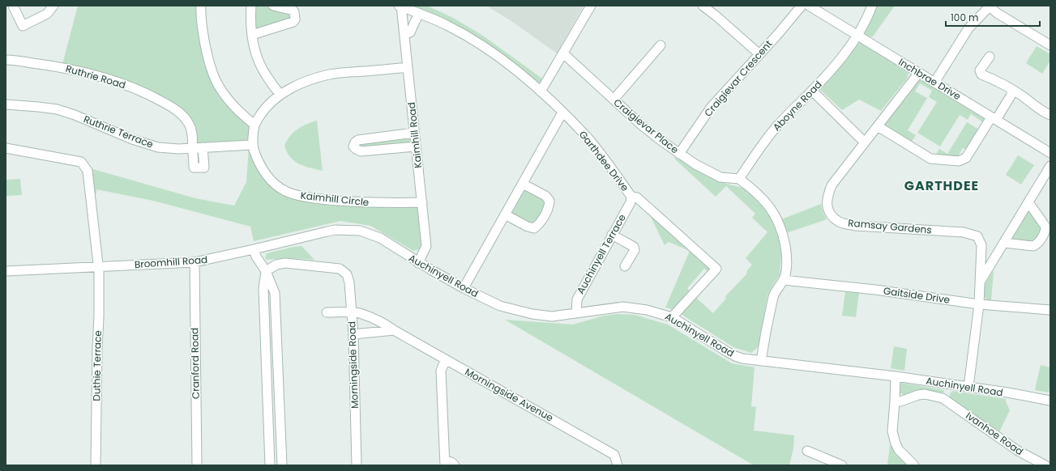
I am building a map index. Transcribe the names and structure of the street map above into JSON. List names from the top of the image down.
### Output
{
  "streets": {
    "street": [
      "Ruthrie Road",
      "Craigievar Crescent",
      "Inchbrae Drive",
      "Aboyne Road",
      "Craigievar Place",
      "Ruthrie Terrace",
      "Kaimhill Road",
      "Garthdee Drive",
      "Kaimhill Circle",
      "Ramsay Gardens",
      "Auchinyell Terrace",
      "Broomhill Road",
      "Auchinyell Road",
      "Gaitside Drive",
      "Cranford Road",
      "Morningside Road",
      "Duthie Terrace",
      "Morningside Avenue",
      "Ivanhoe Road"
    ]
  },
  "crossings": [
    ["Ruthrie Road", "Ruthrie Terrace"],
    ["Craigievar Crescent", "Craigievar Place"],
    ["Inchbrae Drive", "Aboyne Road"],
    ["Inchbrae Drive", "Ramsay Gardens"],
    ["Aboyne Road", "Craigievar Place"],
    ["Ruthrie Terrace", "Kaimhill Circle"],
    ["Kaimhill Road", "Garthdee Drive"],
    ["Kaimhill Road", "Kaimhill Circle"],
    ["Kaimhill Road", "Auchinyell Road"],
    ["Garthdee Drive", "Auchinyell Terrace"],
    ["Garthdee Drive", "Auchinyell Road"],
    ["Ramsay Gardens", "Auchinyell Road"],
    ["Ramsay Gardens", "Gaitside Drive"],
    ["Auchinyell Terrace", "Auchinyell Road"],
    ["Broomhill Road", "Auchinyell Road"],
    ["Broomhill Road", "Cranford Road"],
    ["Broomhill Road", "Duthie Terrace"],
    ["Morningside Road", "Morningside Avenue"]
  ],
  "districts": ["GARTHDEE"],
  "scale_bar": "100 m"
}
